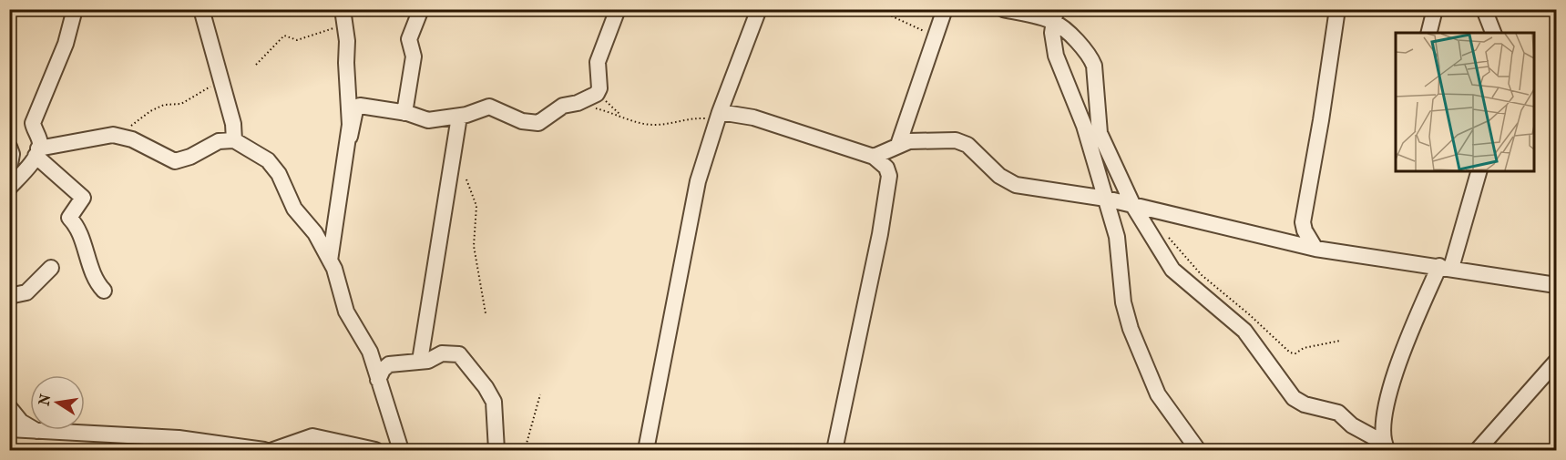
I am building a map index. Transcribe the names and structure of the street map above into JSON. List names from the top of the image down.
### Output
{
  "north": "left"
}
